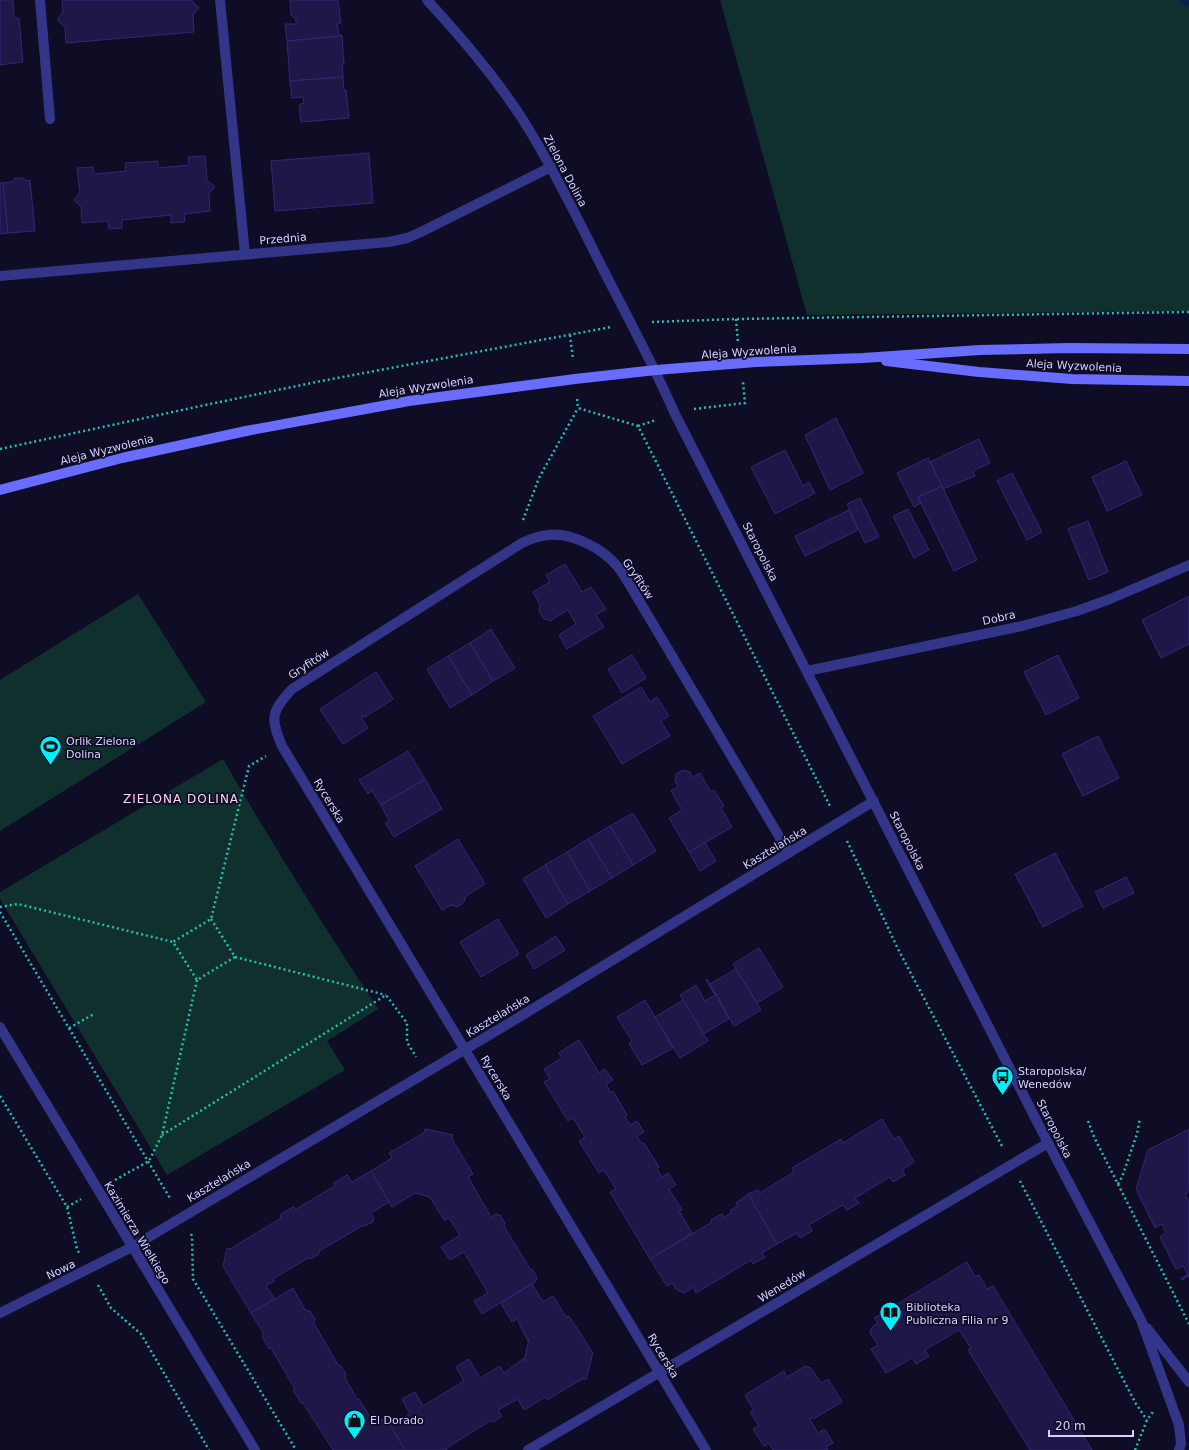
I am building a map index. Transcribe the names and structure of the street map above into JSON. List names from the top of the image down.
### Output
{
  "streets": {
    "street": [
      "Zielona Dolina",
      "Przednia",
      "Aleja Wyzwolenia",
      "Staropolska",
      "Gryfitów",
      "Dobra",
      "Rycerska",
      "Kasztelańska",
      "Kazimierza Wielkiego",
      "Nowa",
      "Wenedów"
    ]
  },
  "crossings": [
    ["Zielona Dolina", "Przednia"],
    ["Zielona Dolina", "Aleja Wyzwolenia"],
    ["Zielona Dolina", "Staropolska"],
    ["Aleja Wyzwolenia", "Staropolska"],
    ["Staropolska", "Dobra"],
    ["Staropolska", "Kasztelańska"],
    ["Staropolska", "Wenedów"],
    ["Gryfitów", "Rycerska"],
    ["Gryfitów", "Kasztelańska"],
    ["Rycerska", "Kasztelańska"],
    ["Rycerska", "Wenedów"],
    ["Kasztelańska", "Kazimierza Wielkiego"],
    ["Kasztelańska", "Nowa"],
    ["Kazimierza Wielkiego", "Nowa"]
  ],
  "districts": ["ZIELONA DOLINA"],
  "places": {
    "sports": ["Orlik Zielona Dolina"],
    "bus stop": ["Staropolska/ Wenedów"],
    "library": ["Biblioteka Publiczna Filia nr 9"],
    "shop": ["El Dorado"]
  },
  "scale_bar": "20 m"
}
